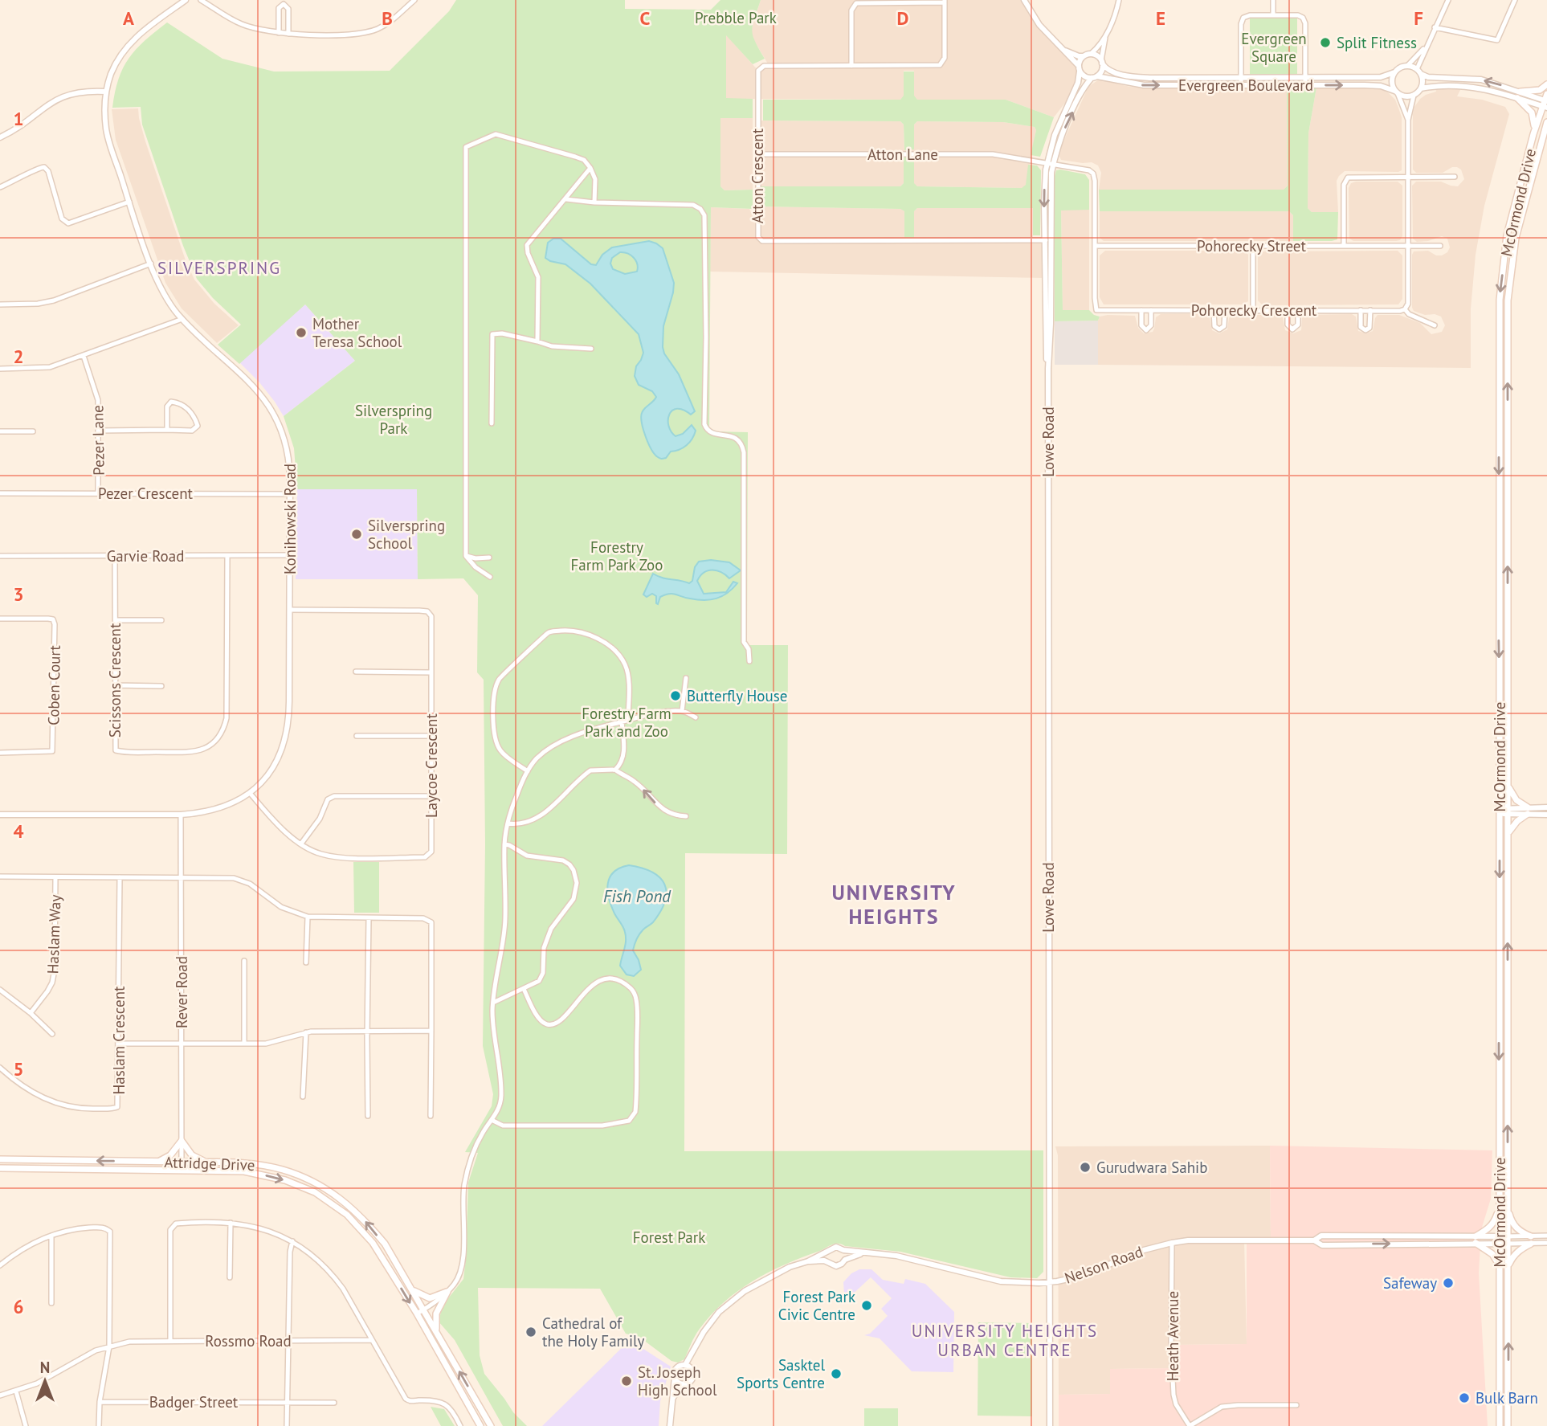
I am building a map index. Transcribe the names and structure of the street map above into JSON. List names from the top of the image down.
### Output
{
  "streets": {
    "main road": ["McOrmond Drive", "Attridge Drive"],
    "street": [
      "Evergreen Boulevard",
      "Atton Lane",
      "Atton Crescent",
      "Pohorecky Street",
      "Pohorecky Crescent",
      "Pezer Lane",
      "Lowe Road",
      "Pezer Crescent",
      "Konihowski Road",
      "Garvie Road",
      "Scissons Crescent",
      "Coben Court",
      "Laycoe Crescent",
      "Haslam Way",
      "Rever Road",
      "Haslam Crescent",
      "Nelson Road",
      "Heath Avenue",
      "Rossmo Road",
      "Badger Street"
    ]
  },
  "crossings": [
    ["Evergreen Boulevard", "Lowe Road"],
    ["Atton Lane", "Atton Crescent"],
    ["Atton Lane", "Pohorecky Crescent"],
    ["Atton Lane", "Lowe Road"],
    ["Atton Crescent", "Lowe Road"],
    ["McOrmond Drive", "Nelson Road"],
    ["Pohorecky Street", "Pohorecky Crescent"],
    ["Pohorecky Crescent", "Lowe Road"],
    ["Pezer Lane", "Pezer Crescent"],
    ["Lowe Road", "Nelson Road"],
    ["Pezer Crescent", "Konihowski Road"],
    ["Konihowski Road", "Garvie Road"],
    ["Konihowski Road", "Laycoe Crescent"],
    ["Konihowski Road", "Rever Road"],
    ["Garvie Road", "Scissons Crescent"],
    ["Rever Road", "Attridge Drive"],
    ["Nelson Road", "Heath Avenue"]
  ],
  "districts": ["SILVERSPRING", "UNIVERSITY HEIGHTS", "UNIVERSITY HEIGHTS URBAN CENTRE"],
  "water": ["Fish Pond"],
  "parks": [
    "Prebble Park",
    "Evergreen Square",
    "Silverspring Park",
    "Forestry Farm Park Zoo",
    "Forestry Farm Park and Zoo",
    "Forest Park"
  ],
  "places": [
    "Split Fitness",
    "Mother Teresa School",
    "Silverspring School",
    "Butterfly House",
    "Gurudwara Sahib",
    "Safeway",
    "Forest Park Civic Centre",
    "Cathedral of the Holy Family",
    "Sasktel Sports Centre",
    "St. Joseph High School",
    "Bulk Barn"
  ],
  "north": "top",
  "grid": {
    "columns": [
      "A",
      "B",
      "C",
      "D",
      "E",
      "F"
    ],
    "rows": [
      "1",
      "2",
      "3",
      "4",
      "5",
      "6"
    ]
  }
}
